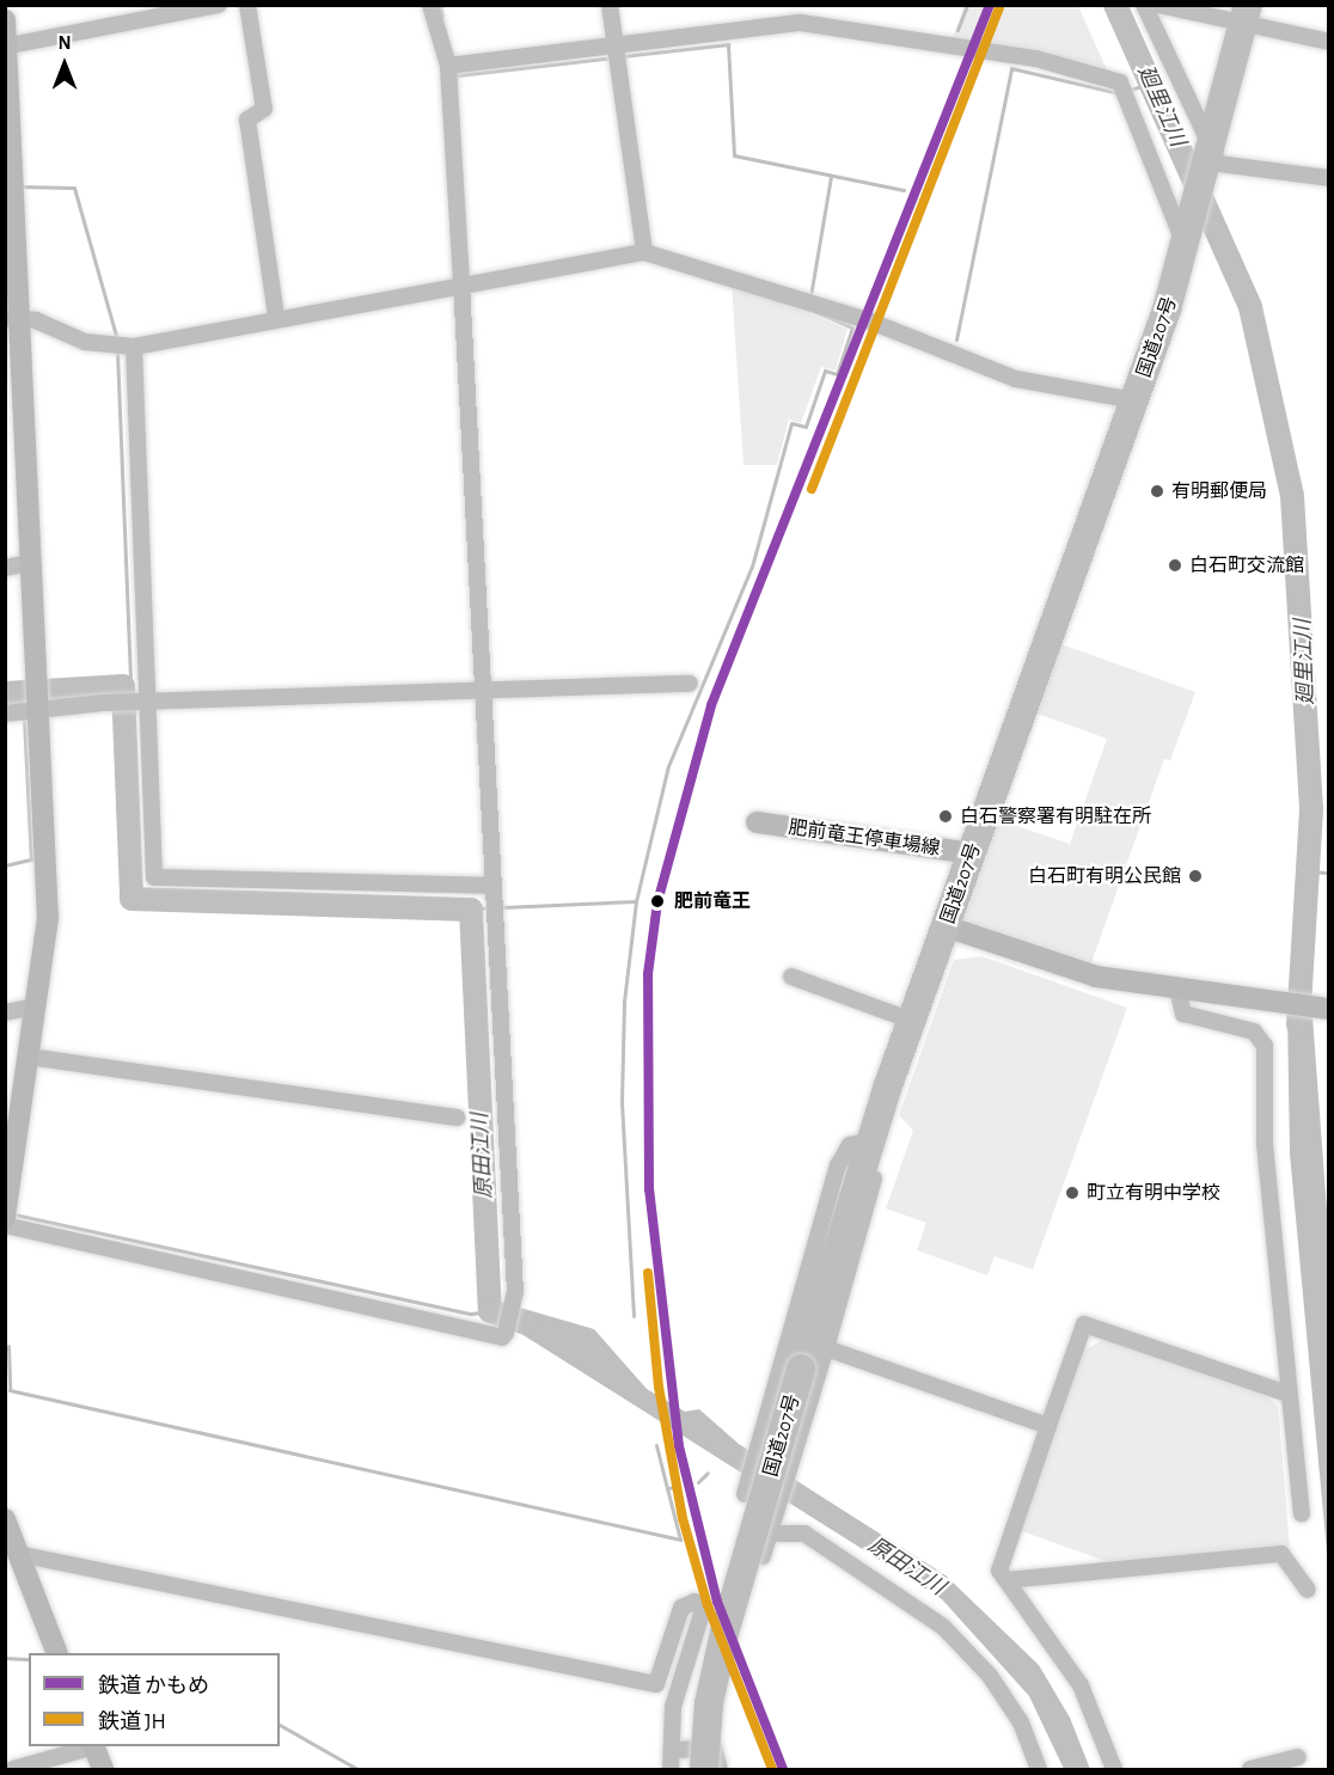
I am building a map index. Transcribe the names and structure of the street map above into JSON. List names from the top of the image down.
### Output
{
  "streets": {
    "highway": ["国道207号"],
    "street": ["肥前竜王停車場線"]
  },
  "crossings": [
    ["国道207号", "肥前竜王停車場線"]
  ],
  "water": ["廻里江川", "原田江川"],
  "places": [
    "有明郵便局",
    "白石町交流館",
    "白石警察署有明駐在所",
    "白石町有明公民館",
    "肥前竜王",
    "町立有明中学校"
  ],
  "lines": ["rail line かもめ", "rail line JH"],
  "legend": ["鉄道 かもめ", "鉄道 JH"],
  "north": "top"
}
